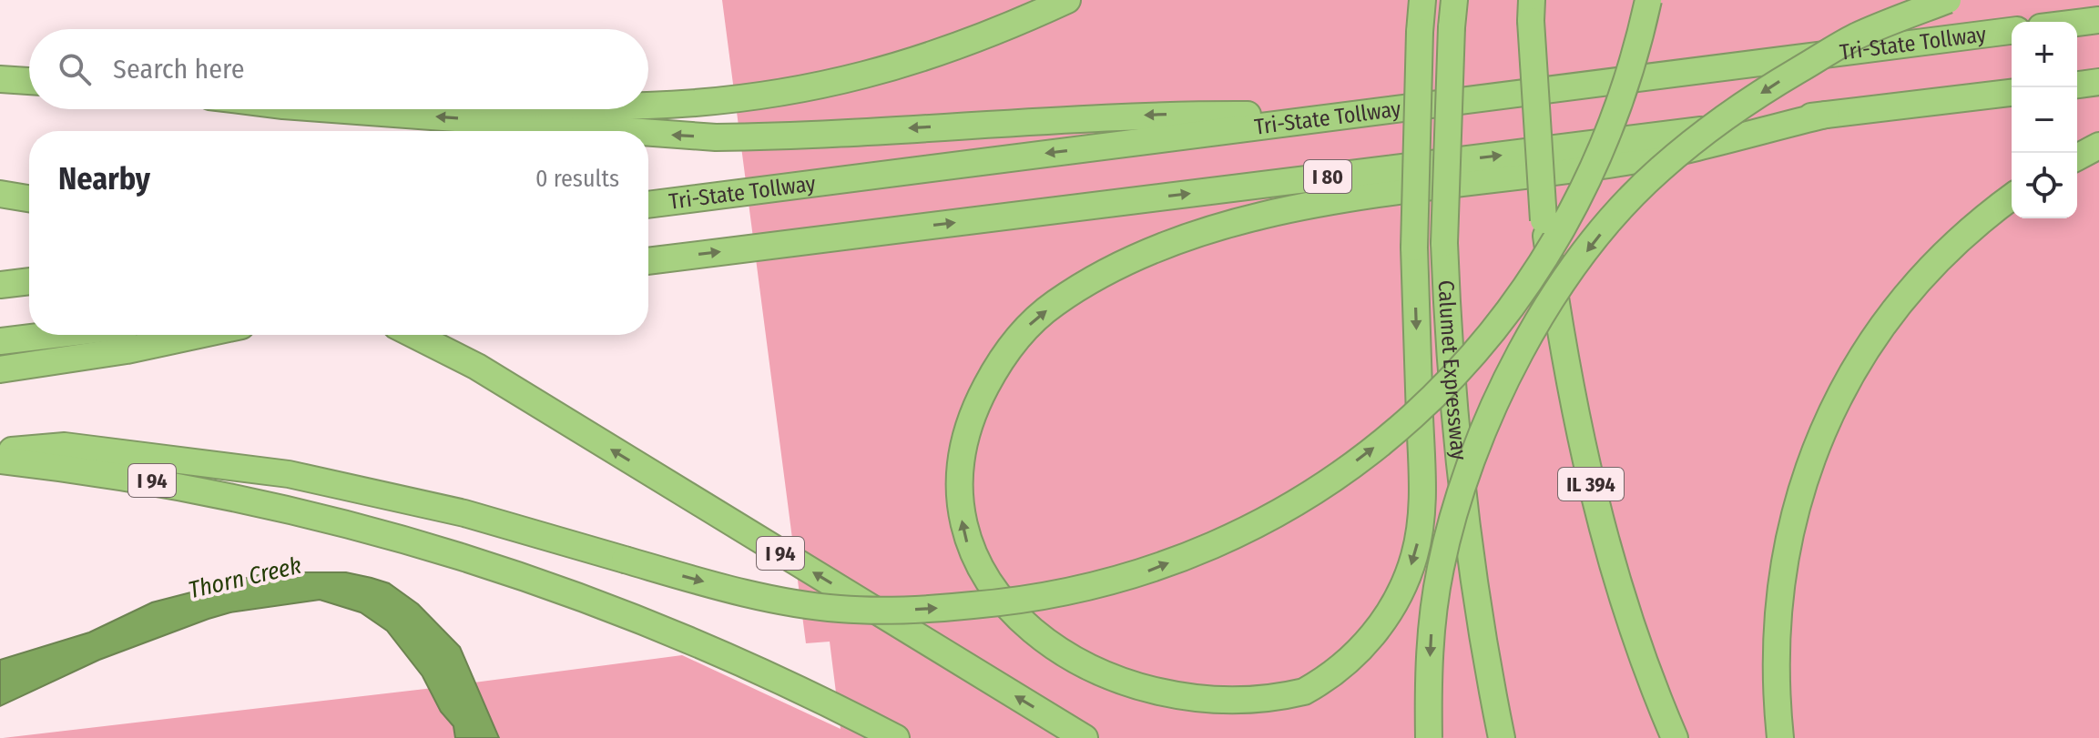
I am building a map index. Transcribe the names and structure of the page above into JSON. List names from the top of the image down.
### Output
{
  "streets": {
    "highway": [
      "Tri-State Tollway",
      "I 80",
      "Calumet Expressway",
      "I 94",
      "IL 394"
    ]
  },
  "water": ["Thorn Creek"],
  "page": {
    "map_buttons": ["+", "−"],
    "search": "Search here",
    "heading": ["Nearby", "0 results"]
  }
}
